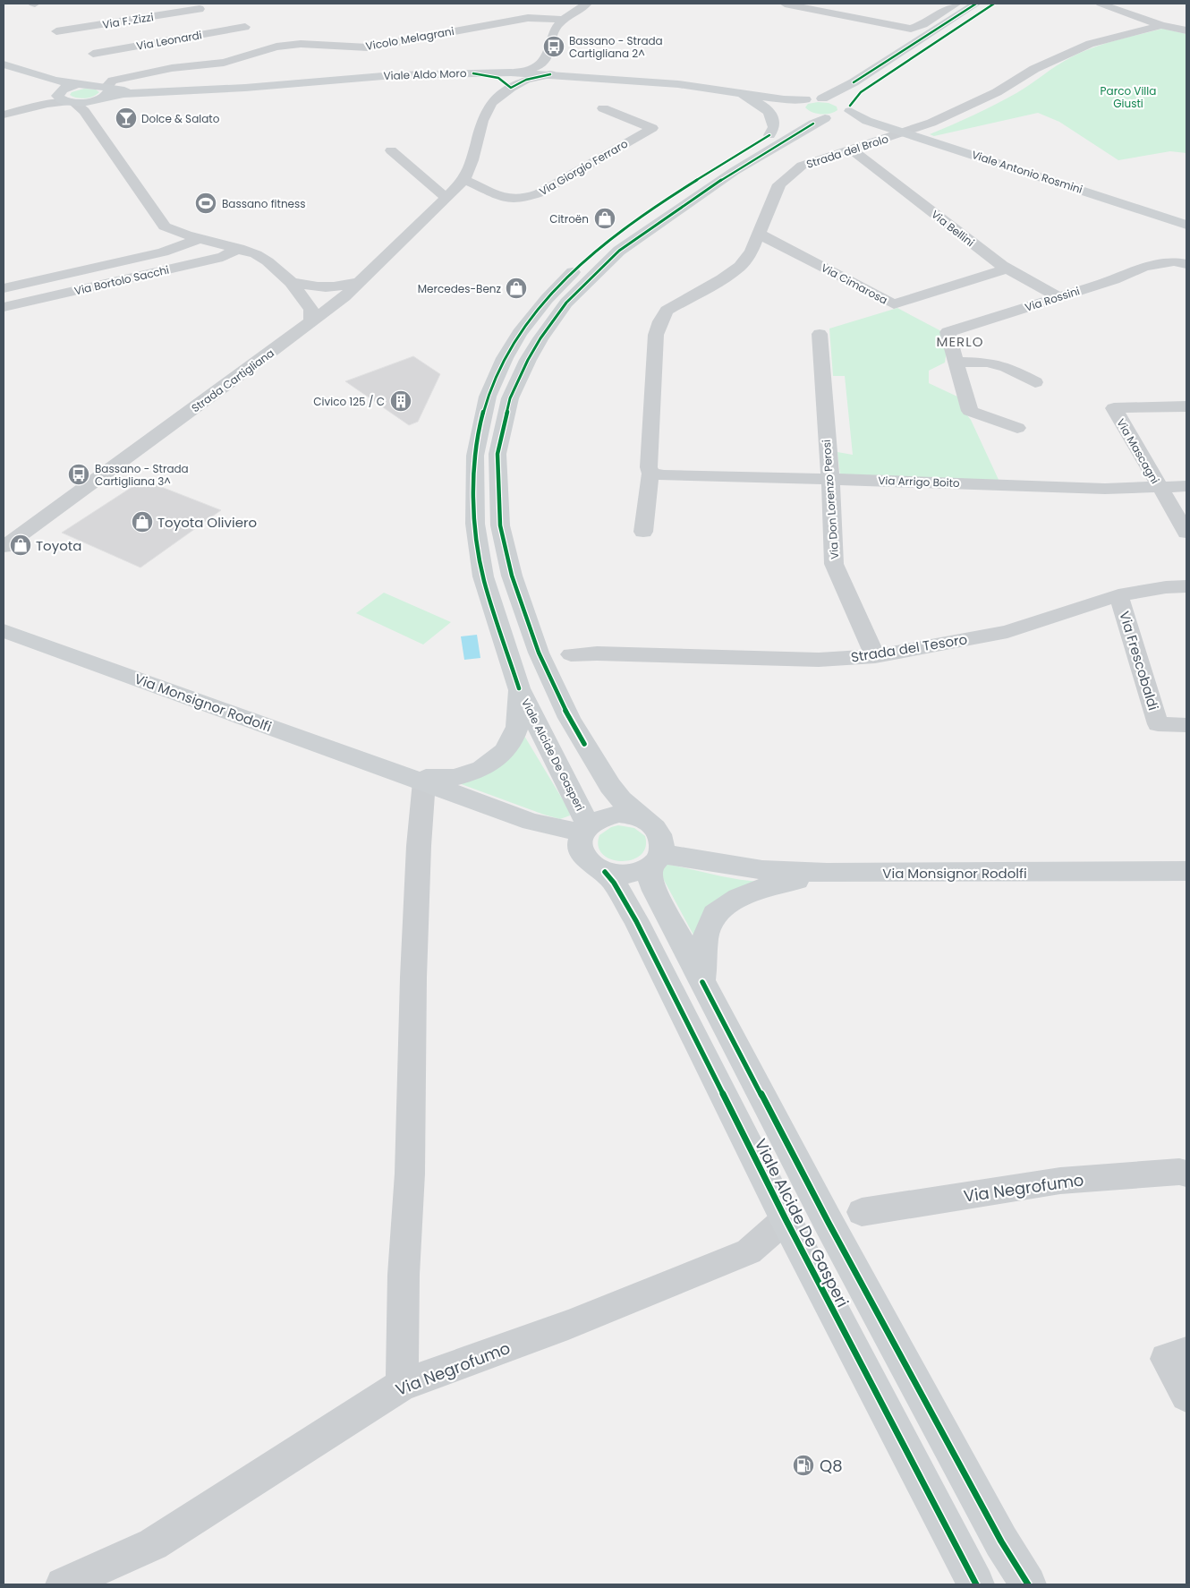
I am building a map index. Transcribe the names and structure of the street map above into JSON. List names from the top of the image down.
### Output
{
  "streets": {
    "main road": [
      "Viale Aldo Moro",
      "Viale Antonio Rosmini",
      "Via Monsignor Rodolfi",
      "Viale Alcide De Gasperi"
    ],
    "street": [
      "Via F. Zizzi",
      "Vicolo Melagrani",
      "Via Leonardi",
      "Strada del Brolo",
      "Via Giorgio Ferraro",
      "Via Bellini",
      "Via Bortolo Sacchi",
      "Via Cimarosa",
      "Via Rossini",
      "Strada Cartigliana",
      "Via Mascagni",
      "Via Arrigo Boito",
      "Via Don Lorenzo Perosi",
      "Strada del Tesoro",
      "Via Frescobaldi",
      "Via Negrofumo"
    ]
  },
  "crossings": [
    ["Vicolo Melagrani", "Viale Aldo Moro"],
    ["Viale Aldo Moro", "Viale Antonio Rosmini"],
    ["Viale Aldo Moro", "Strada Cartigliana"],
    ["Viale Aldo Moro", "Viale Alcide De Gasperi"],
    ["Strada del Brolo", "Viale Antonio Rosmini"],
    ["Strada del Brolo", "Via Bellini"],
    ["Strada del Brolo", "Via Cimarosa"],
    ["Strada del Brolo", "Via Arrigo Boito"],
    ["Via Giorgio Ferraro", "Strada Cartigliana"],
    ["Viale Antonio Rosmini", "Viale Alcide De Gasperi"],
    ["Via Bellini", "Via Cimarosa"],
    ["Via Bellini", "Via Rossini"],
    ["Via Mascagni", "Via Arrigo Boito"],
    ["Via Arrigo Boito", "Via Don Lorenzo Perosi"],
    ["Via Don Lorenzo Perosi", "Strada del Tesoro"],
    ["Strada del Tesoro", "Via Frescobaldi"],
    ["Via Monsignor Rodolfi", "Viale Alcide De Gasperi"],
    ["Viale Alcide De Gasperi", "Via Negrofumo"]
  ],
  "districts": ["MERLO"],
  "parks": ["Parco Villa Giusti"],
  "places": {
    "bus stop": ["Bassano - Strada Cartigliana 2^", "Bassano - Strada Cartigliana 3^"],
    "bar": ["Dolce & Salato"],
    "sports": ["Bassano fitness"],
    "shop": [
      "Citroën",
      "Mercedes-Benz",
      "Toyota Oliviero",
      "Toyota"
    ],
    "building": ["Civico 125 / C"],
    "fuel station": ["Q8"]
  }
}
